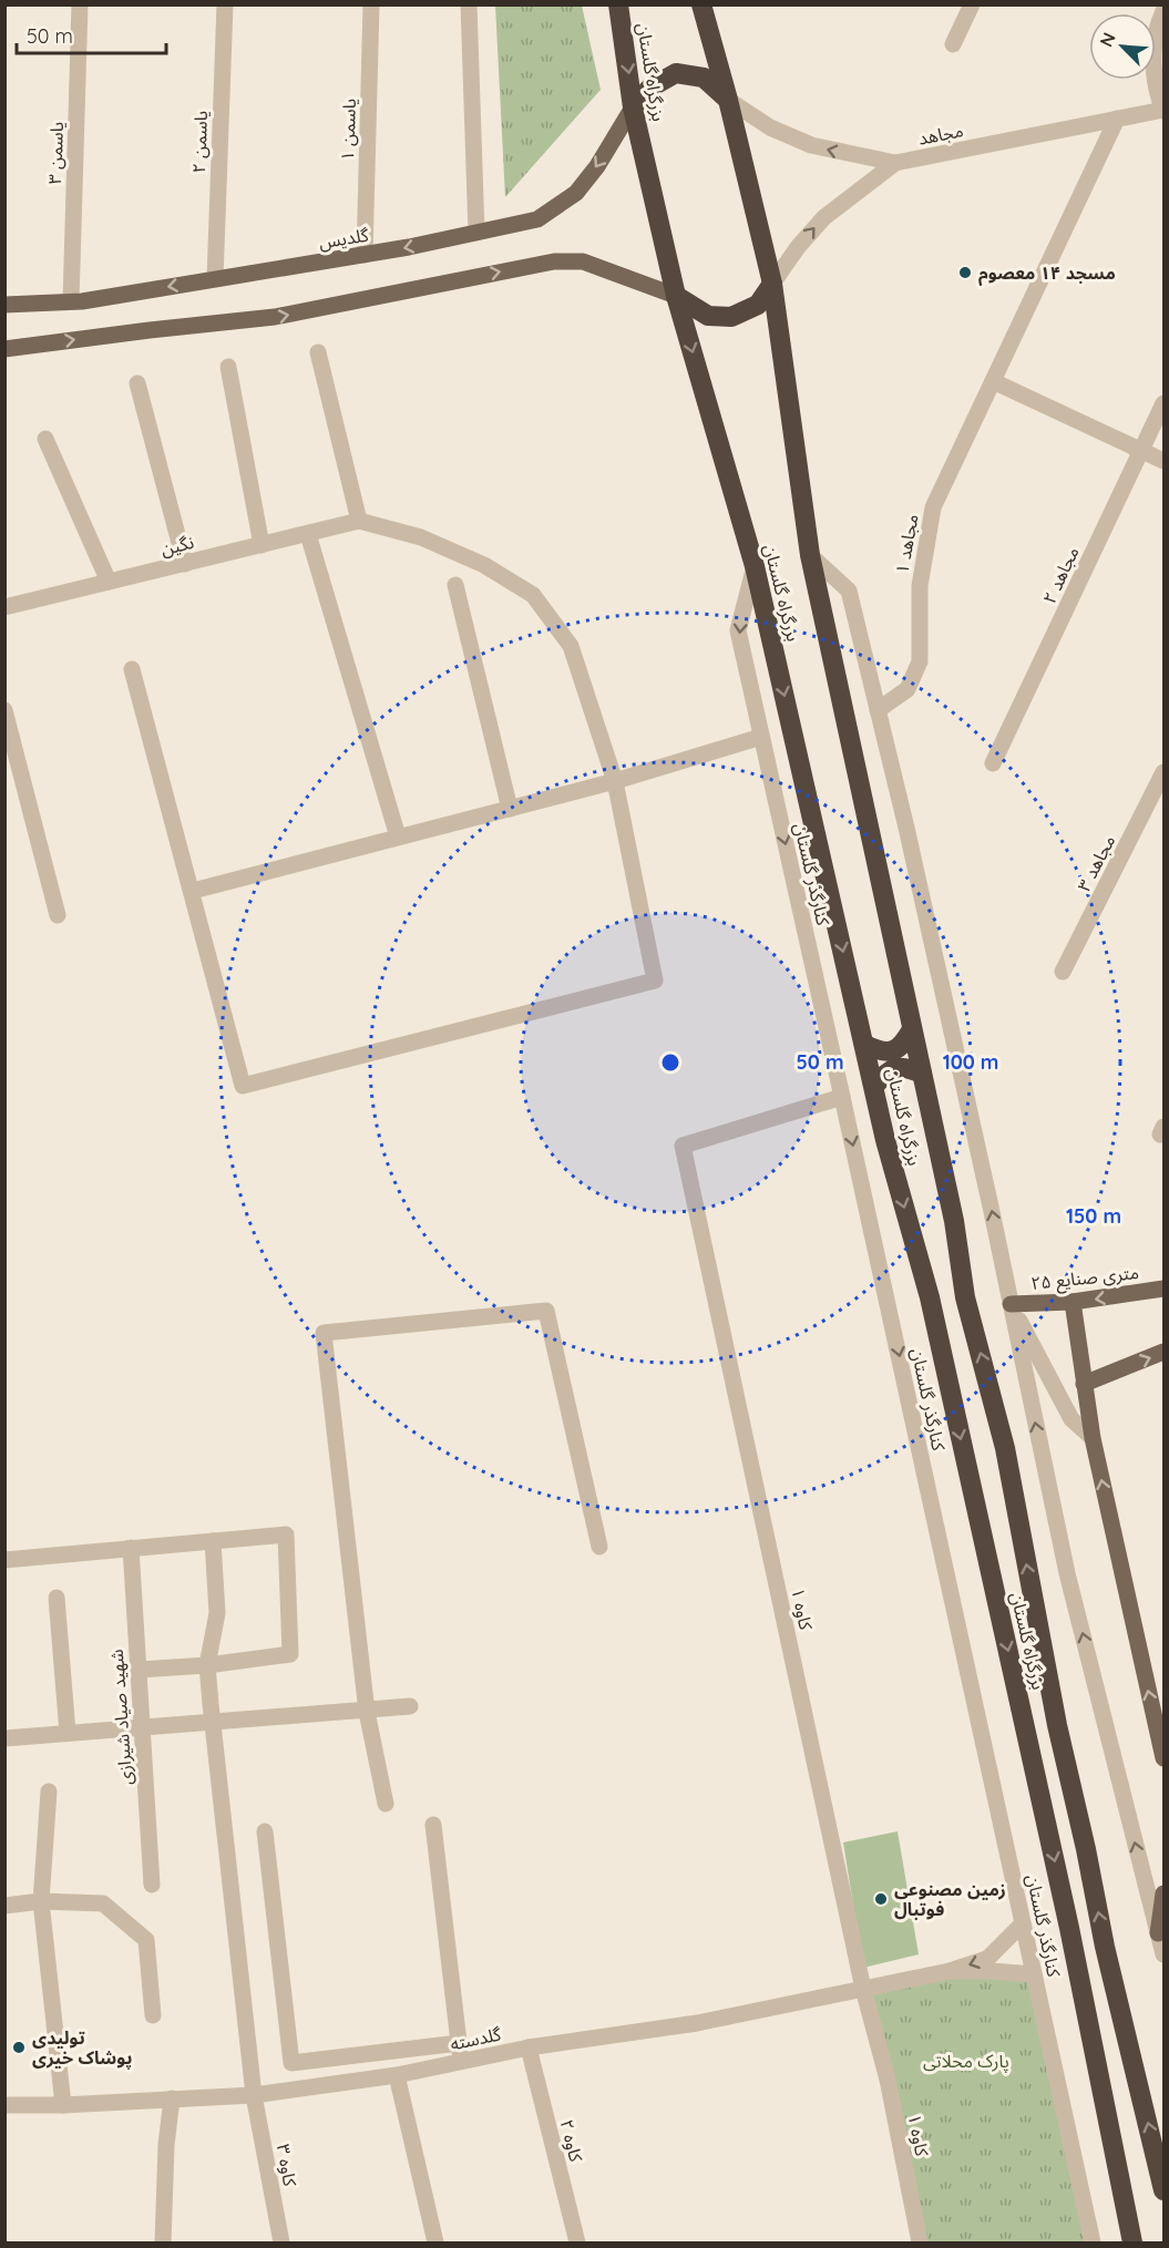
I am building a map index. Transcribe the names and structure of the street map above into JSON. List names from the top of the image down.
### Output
{
  "streets": {
    "highway": ["بزرگراه گلستان"],
    "main road": ["گلدیس", "۲۵ متری صنایع"],
    "street": [
      "یاسمن ۱",
      "مجاهد",
      "یاسمن ۲",
      "یاسمن ۳",
      "۱ مجاهد",
      "نگین",
      "مجاهد ۲",
      "مجاهد ۳",
      "کنارگذر گلستان",
      "کاوه ۱",
      "شهید صیاد شیرازی",
      "گلدسته",
      "کاوه ۲",
      "کاوه ۳"
    ]
  },
  "crossings": [
    ["بزرگراه گلستان", "مجاهد"],
    ["بزرگراه گلستان", "گلدیس"],
    ["بزرگراه گلستان", "کنارگذر گلستان"],
    ["یاسمن ۱", "گلدیس"],
    ["مجاهد", "۱ مجاهد"],
    ["یاسمن ۲", "گلدیس"],
    ["یاسمن ۳", "گلدیس"],
    ["کنارگذر گلستان", "کاوه ۱"],
    ["کاوه ۱", "گلدسته"],
    ["گلدسته", "کاوه ۲"],
    ["گلدسته", "کاوه ۳"]
  ],
  "one_way": ["مجاهد"],
  "parks": ["پارک محلاتی"],
  "places": ["مسجد ۱۴ معصوم", "زمین مصنوعی فوتبال", "تولیدی پوشاک خیری"],
  "scale_bar": "50 m",
  "north": "top left",
  "rings": ["50 m", "100 m", "150 m"]
}
